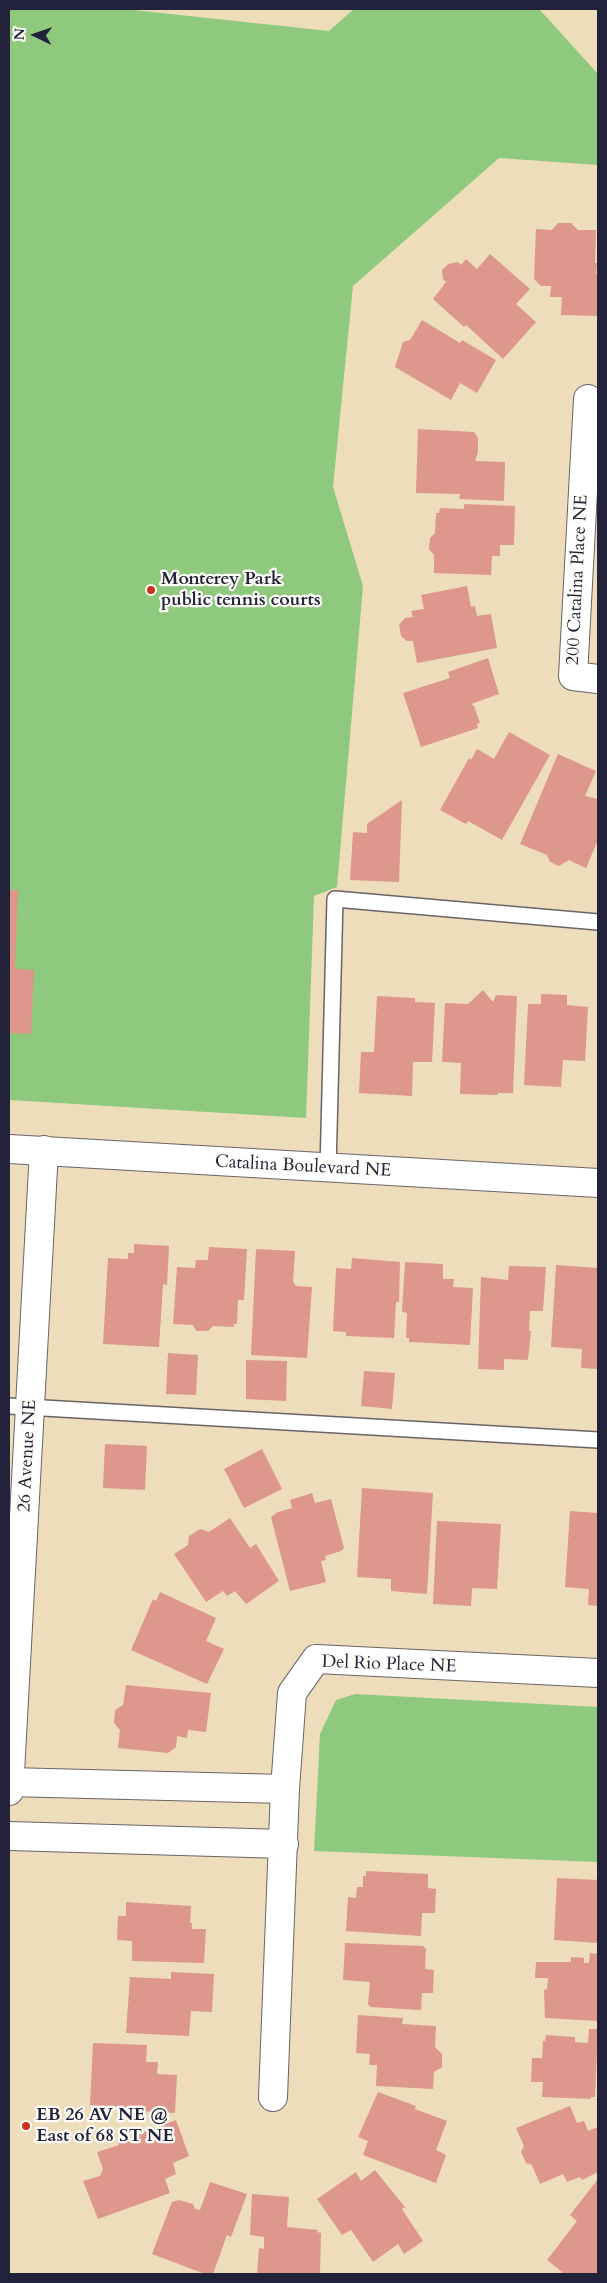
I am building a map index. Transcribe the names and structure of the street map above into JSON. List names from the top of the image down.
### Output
{
  "streets": {
    "street": [
      "200 Catalina Place NE",
      "Catalina Boulevard NE",
      "26 Avenue NE",
      "Del Rio Place NE"
    ]
  },
  "crossings": [
    ["Catalina Boulevard NE", "26 Avenue NE"]
  ],
  "places": ["Monterey Park public tennis courts", "EB 26 AV NE @ East of 68 ST NE"],
  "north": "left"
}
